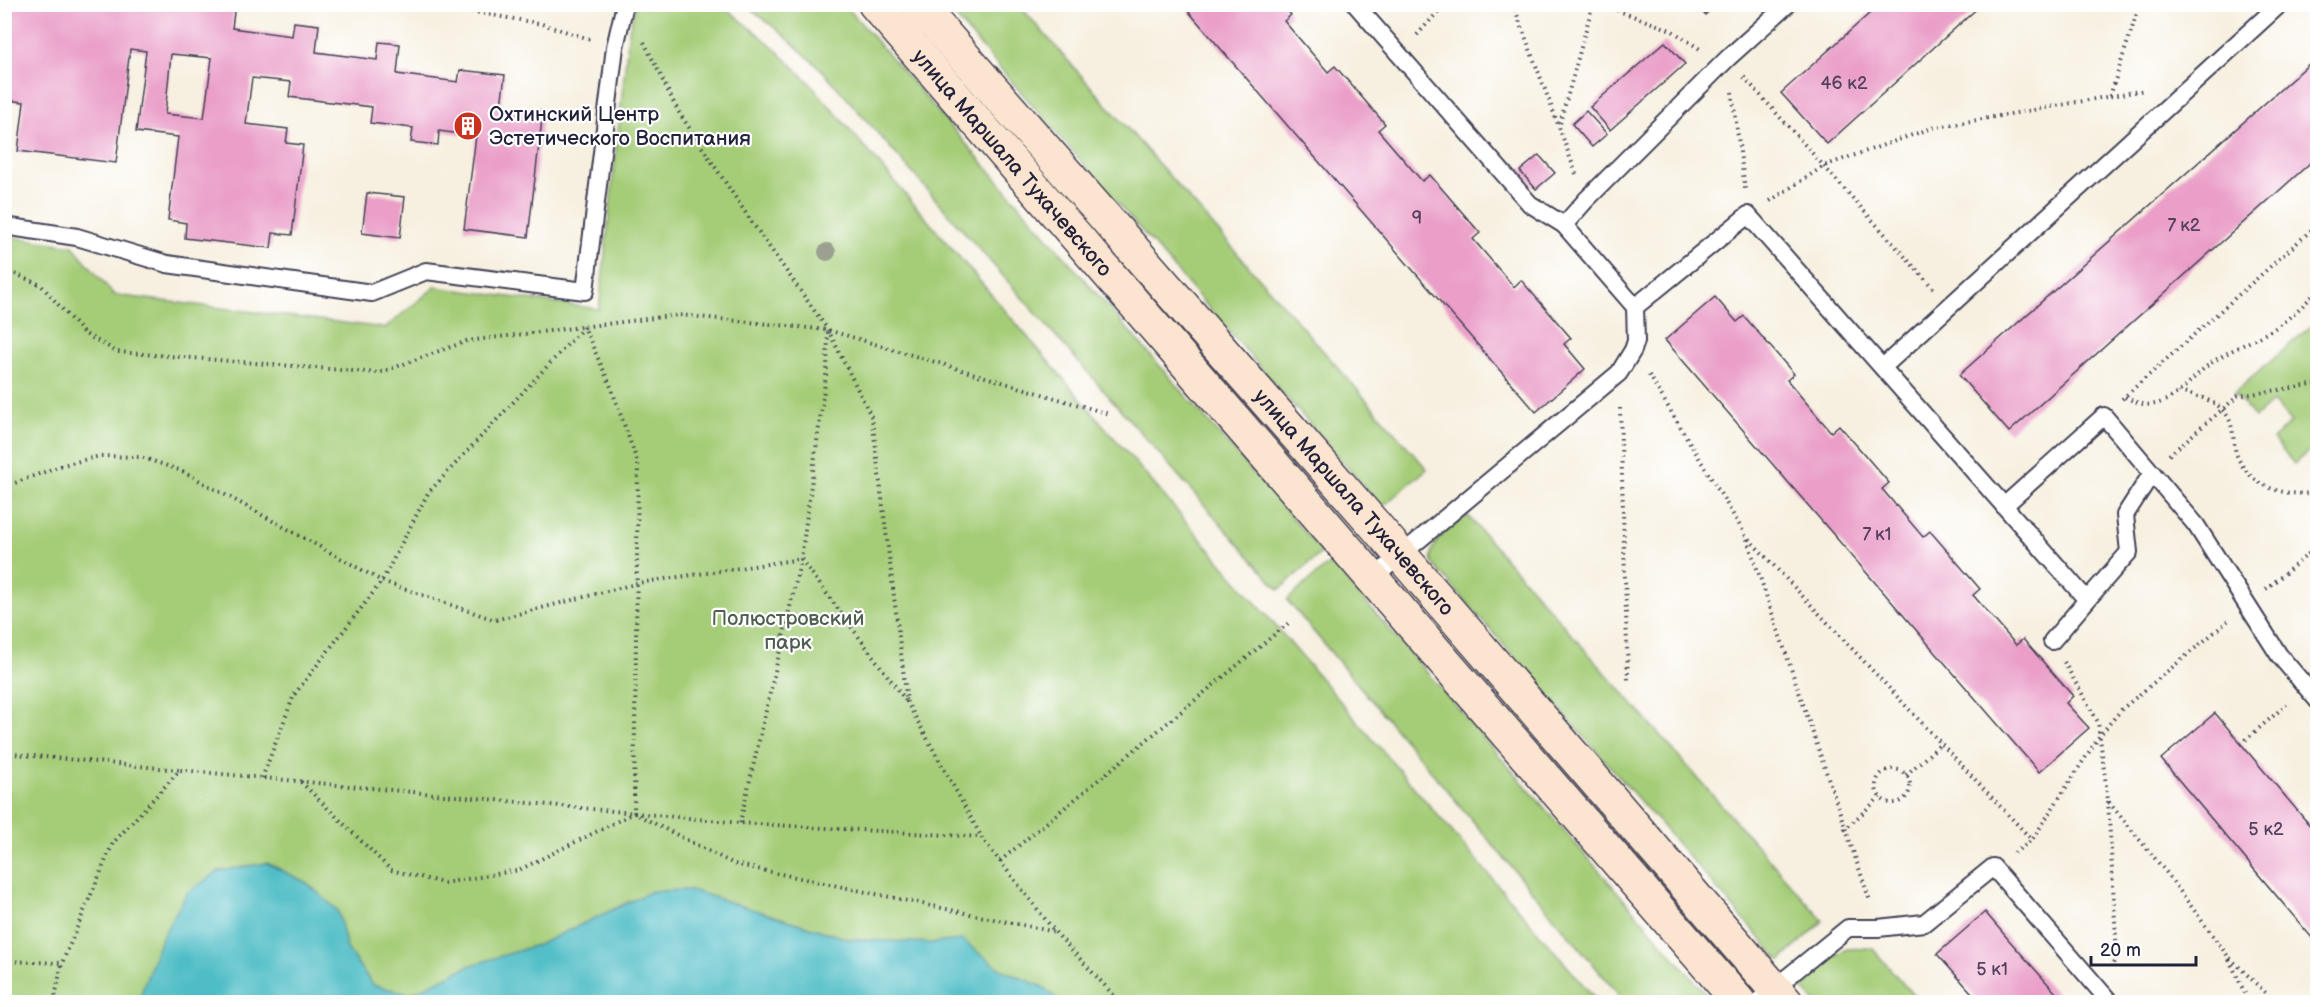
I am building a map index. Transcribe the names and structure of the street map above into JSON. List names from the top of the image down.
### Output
{
  "streets": {
    "street": ["улица Маршала Тухачевского"]
  },
  "parks": ["Полюстровский парк"],
  "places": {
    "building": ["Охтинский Центр Эстетического Воспитания"]
  },
  "house_numbers": [
    "46 к2",
    "9",
    "7 к2",
    "7 к1",
    "5 к2",
    "5 к1"
  ],
  "scale_bar": "20 m"
}
